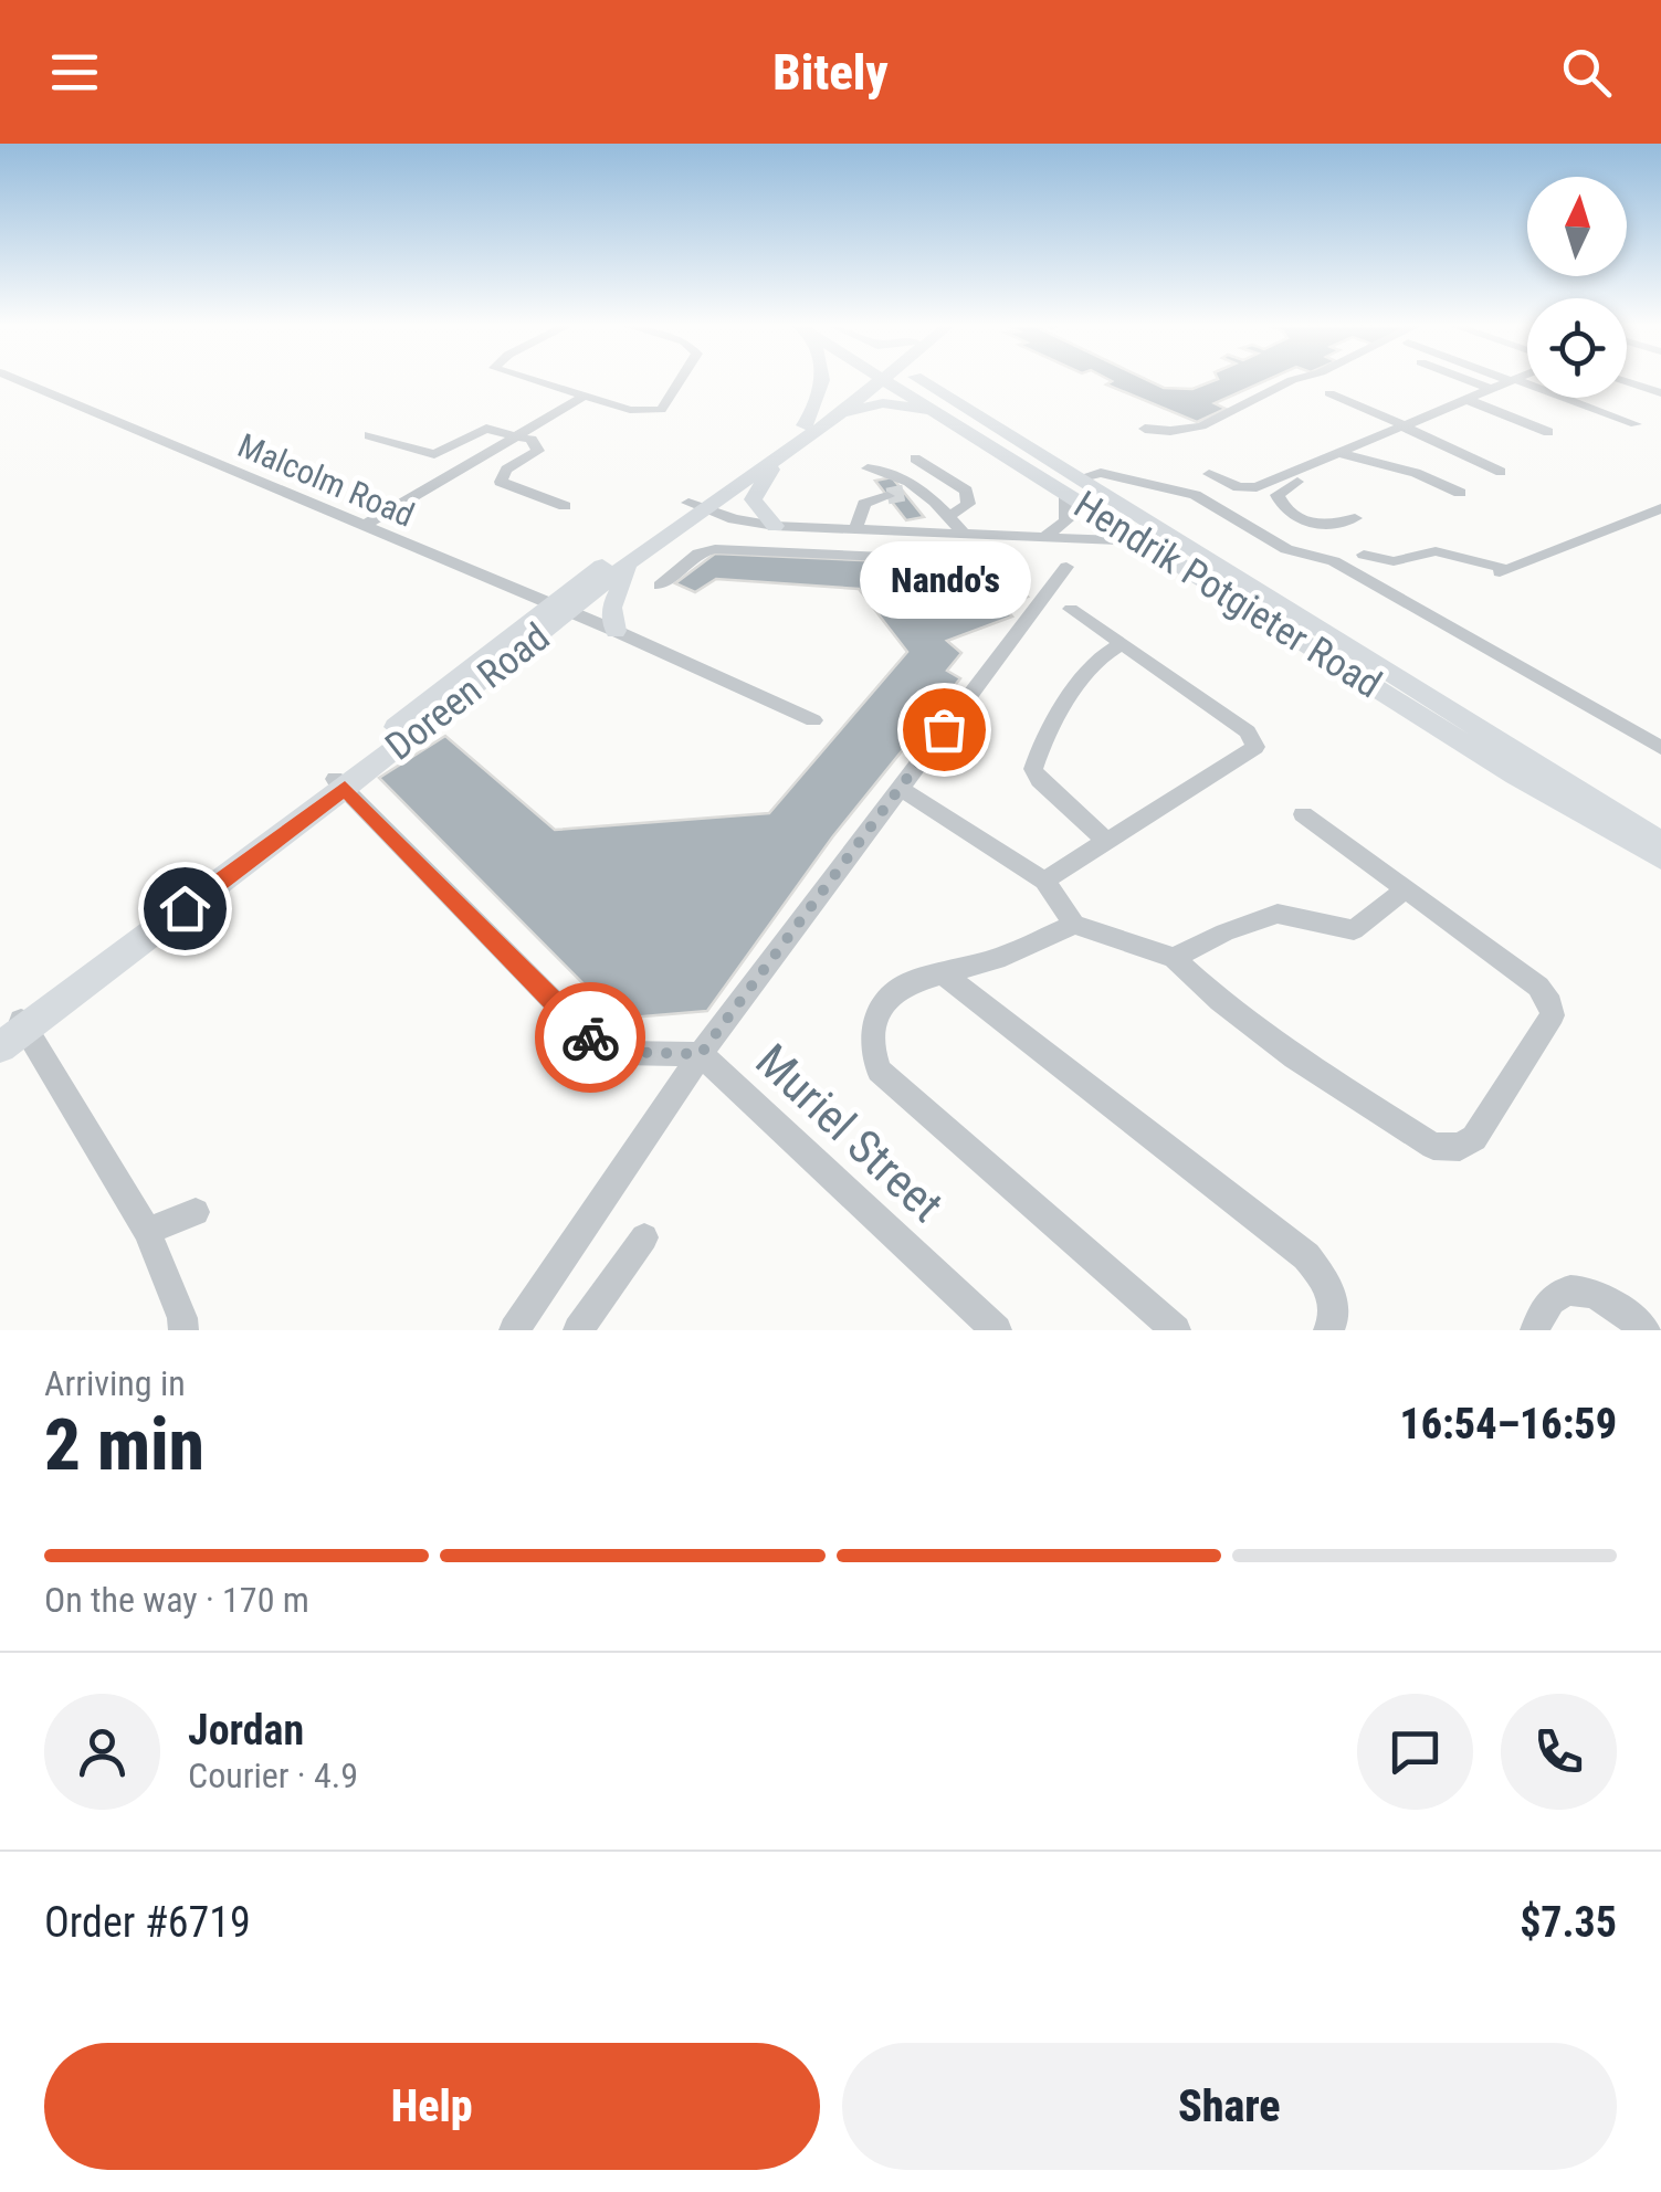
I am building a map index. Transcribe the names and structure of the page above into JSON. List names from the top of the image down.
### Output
{
  "streets": {
    "main road": ["Hendrik Potgieter Road", "Doreen Road"],
    "street": ["Malcolm Road", "Muriel Street"]
  },
  "crossings": [
    ["Malcolm Road", "Doreen Road"],
    ["Doreen Road", "Muriel Street"]
  ],
  "places": ["Nando's"],
  "north": "top",
  "page": {
    "header": "Bitely",
    "bubble": "Nando's",
    "heading": ["2 min", "Arriving in", "16:54–16:59"],
    "panel": [
      "Jordan",
      "Courier · 4.9",
      "Order #6719",
      "$7.35"
    ],
    "bar": "On the way · 170 m",
    "buttons": ["Help", "Share"]
  }
}
